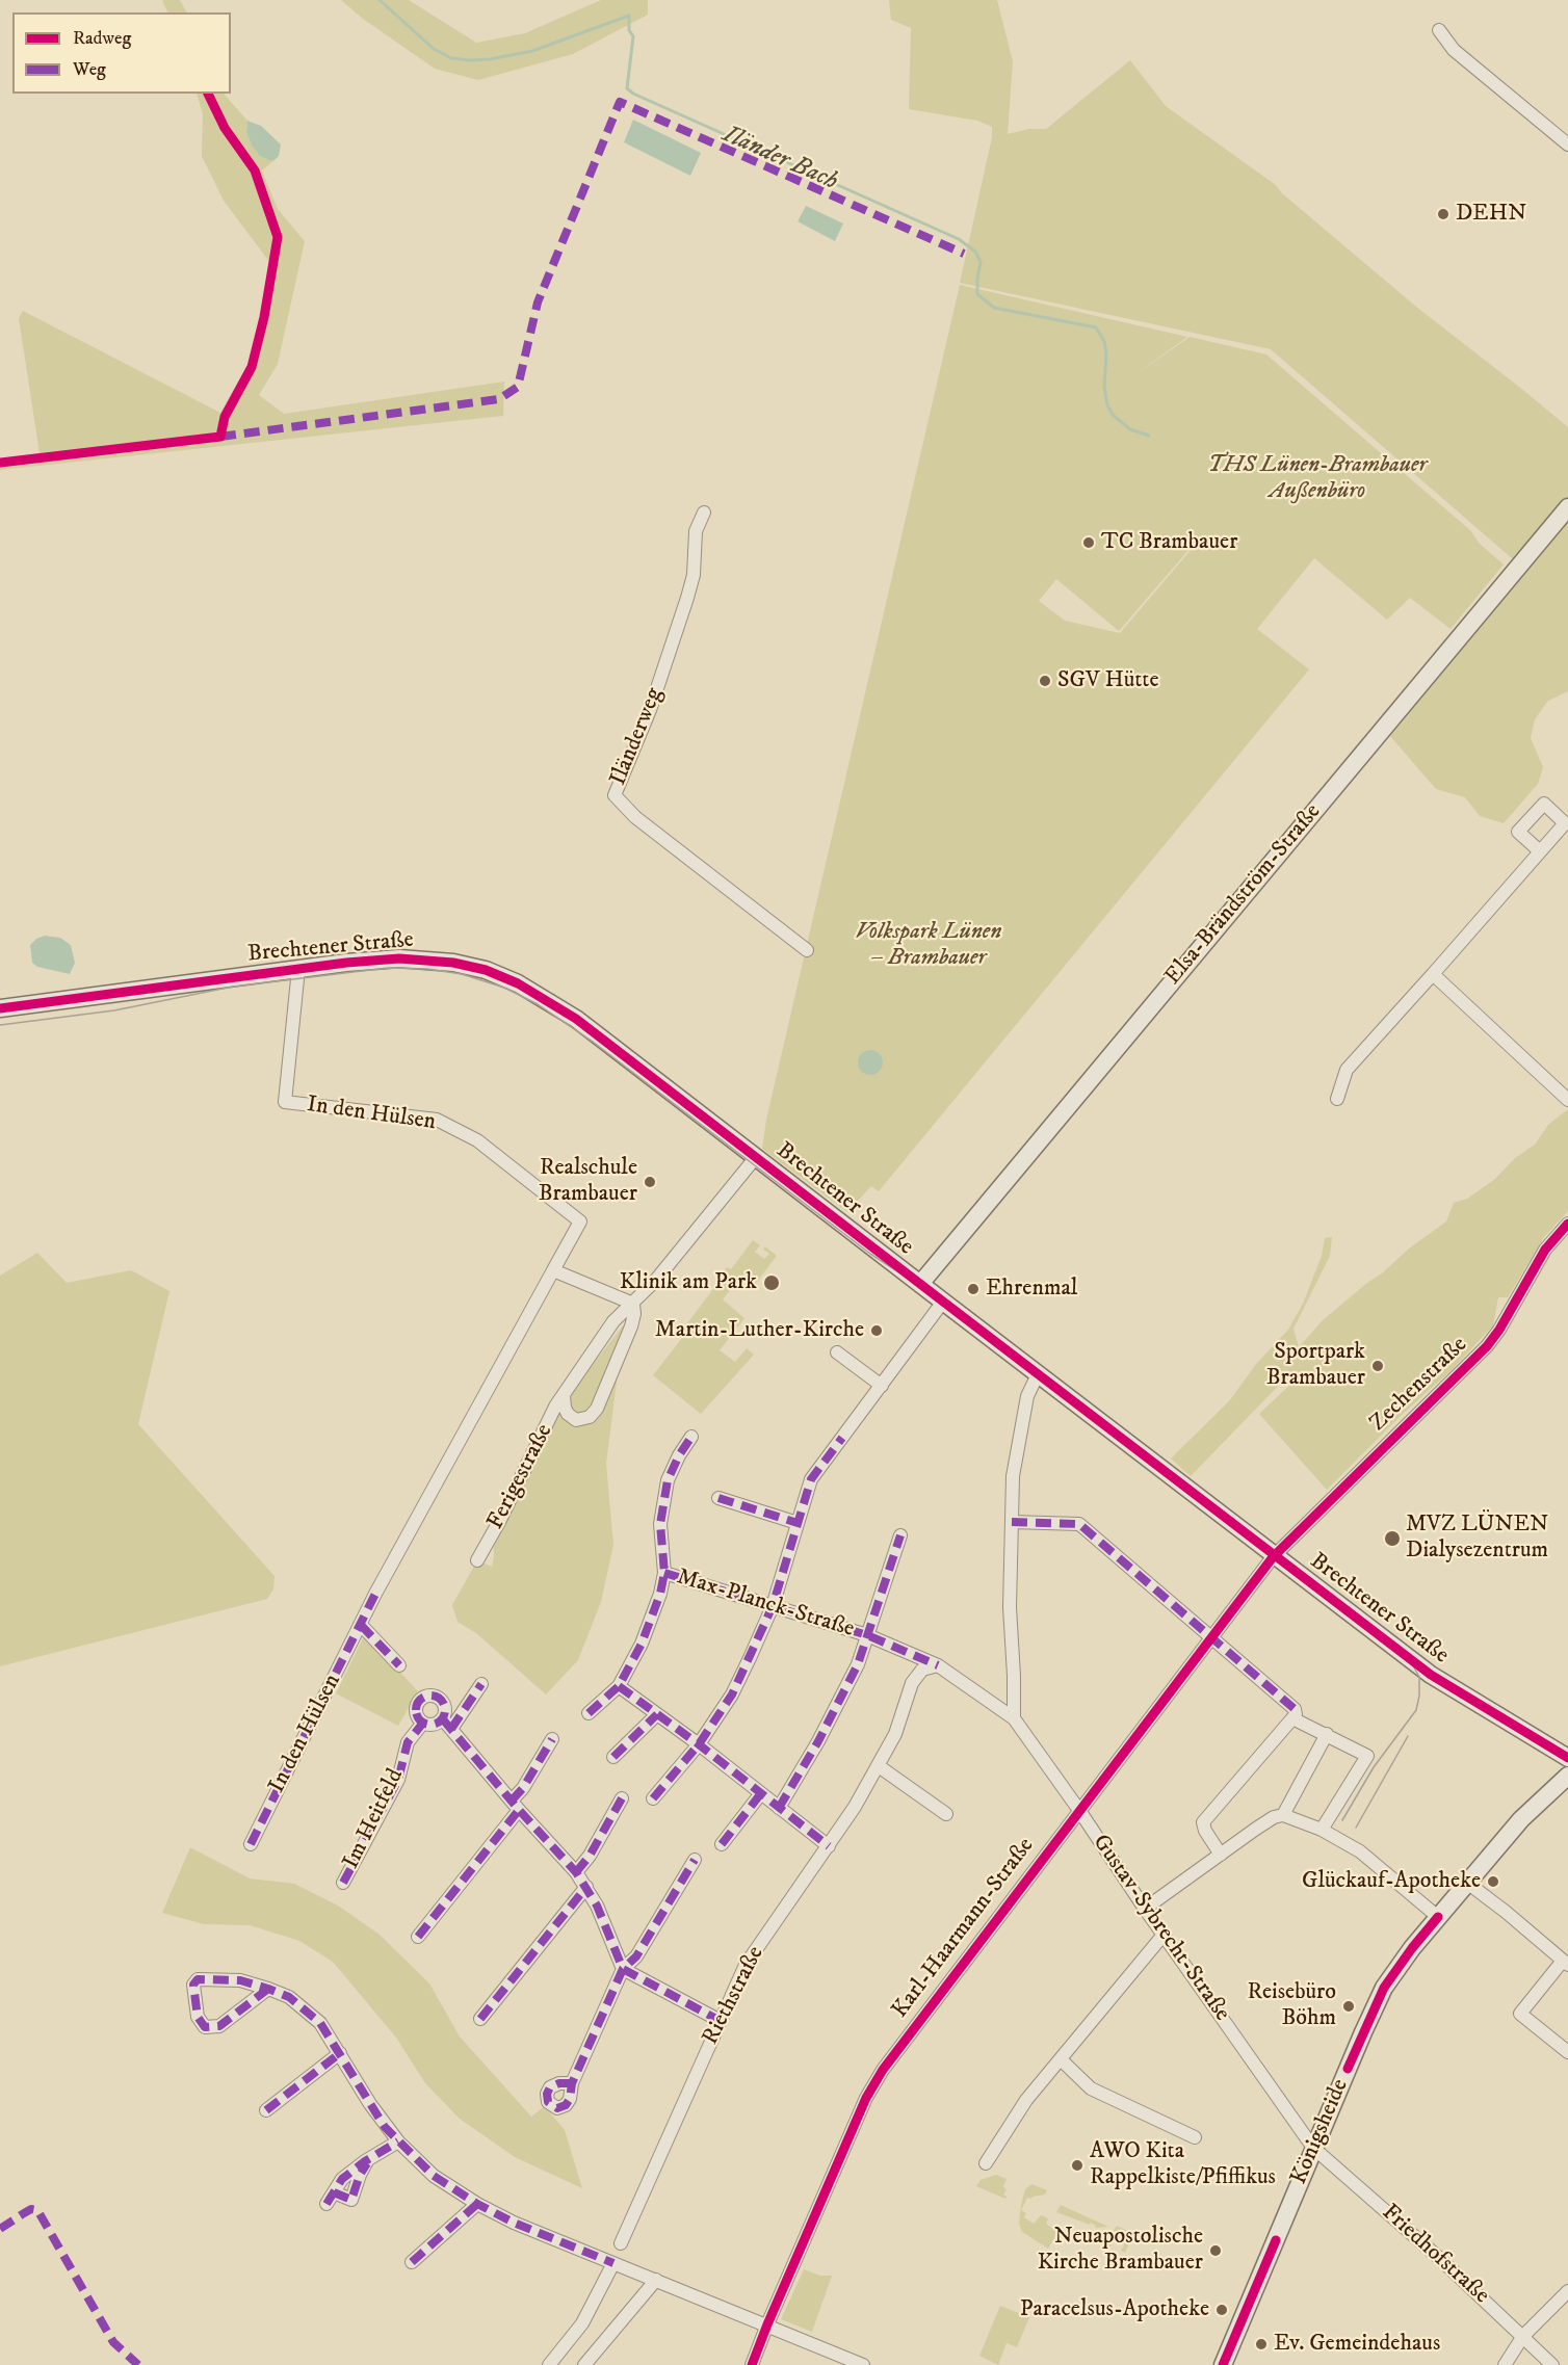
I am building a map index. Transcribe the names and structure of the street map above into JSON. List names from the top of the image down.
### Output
{
  "streets": {
    "main road": ["Elsa-Brändström-Straße", "Brechtener Straße", "Königsheide"],
    "street": [
      "Iländerweg",
      "In den Hülsen",
      "Zechenstraße",
      "Ferigestraße",
      "Max-Planck-Straße",
      "Im Heitfeld",
      "Karl-Haarmann-Straße",
      "Gustav-Sybrecht-Straße",
      "Riethstraße",
      "Friedhofstraße"
    ]
  },
  "crossings": [
    ["Elsa-Brändström-Straße", "Brechtener Straße"],
    ["Brechtener Straße", "In den Hülsen"],
    ["Brechtener Straße", "Zechenstraße"],
    ["Brechtener Straße", "Ferigestraße"],
    ["Brechtener Straße", "Karl-Haarmann-Straße"],
    ["Zechenstraße", "Karl-Haarmann-Straße"],
    ["Max-Planck-Straße", "Gustav-Sybrecht-Straße"],
    ["Max-Planck-Straße", "Riethstraße"],
    ["Karl-Haarmann-Straße", "Gustav-Sybrecht-Straße"],
    ["Gustav-Sybrecht-Straße", "Königsheide"],
    ["Gustav-Sybrecht-Straße", "Friedhofstraße"],
    ["Königsheide", "Friedhofstraße"]
  ],
  "water": ["Iländer Bach"],
  "parks": ["THS Lünen-Brambauer Außenbüro", "Volkspark Lünen – Brambauer"],
  "places": [
    "DEHN",
    "TC Brambauer",
    "SGV Hütte",
    "Realschule Brambauer",
    "Klinik am Park",
    "Ehrenmal",
    "Martin-Luther-Kirche",
    "Sportpark Brambauer",
    "MVZ LÜNEN Dialysezentrum",
    "Glückauf-Apotheke",
    "Reisebüro Böhm",
    "AWO Kita Rappelkiste/Pfiffikus",
    "Neuapostolische Kirche Brambauer",
    "Paracelsus-Apotheke",
    "Ev. Gemeindehaus"
  ],
  "legend": ["Radweg", "Weg"]
}
